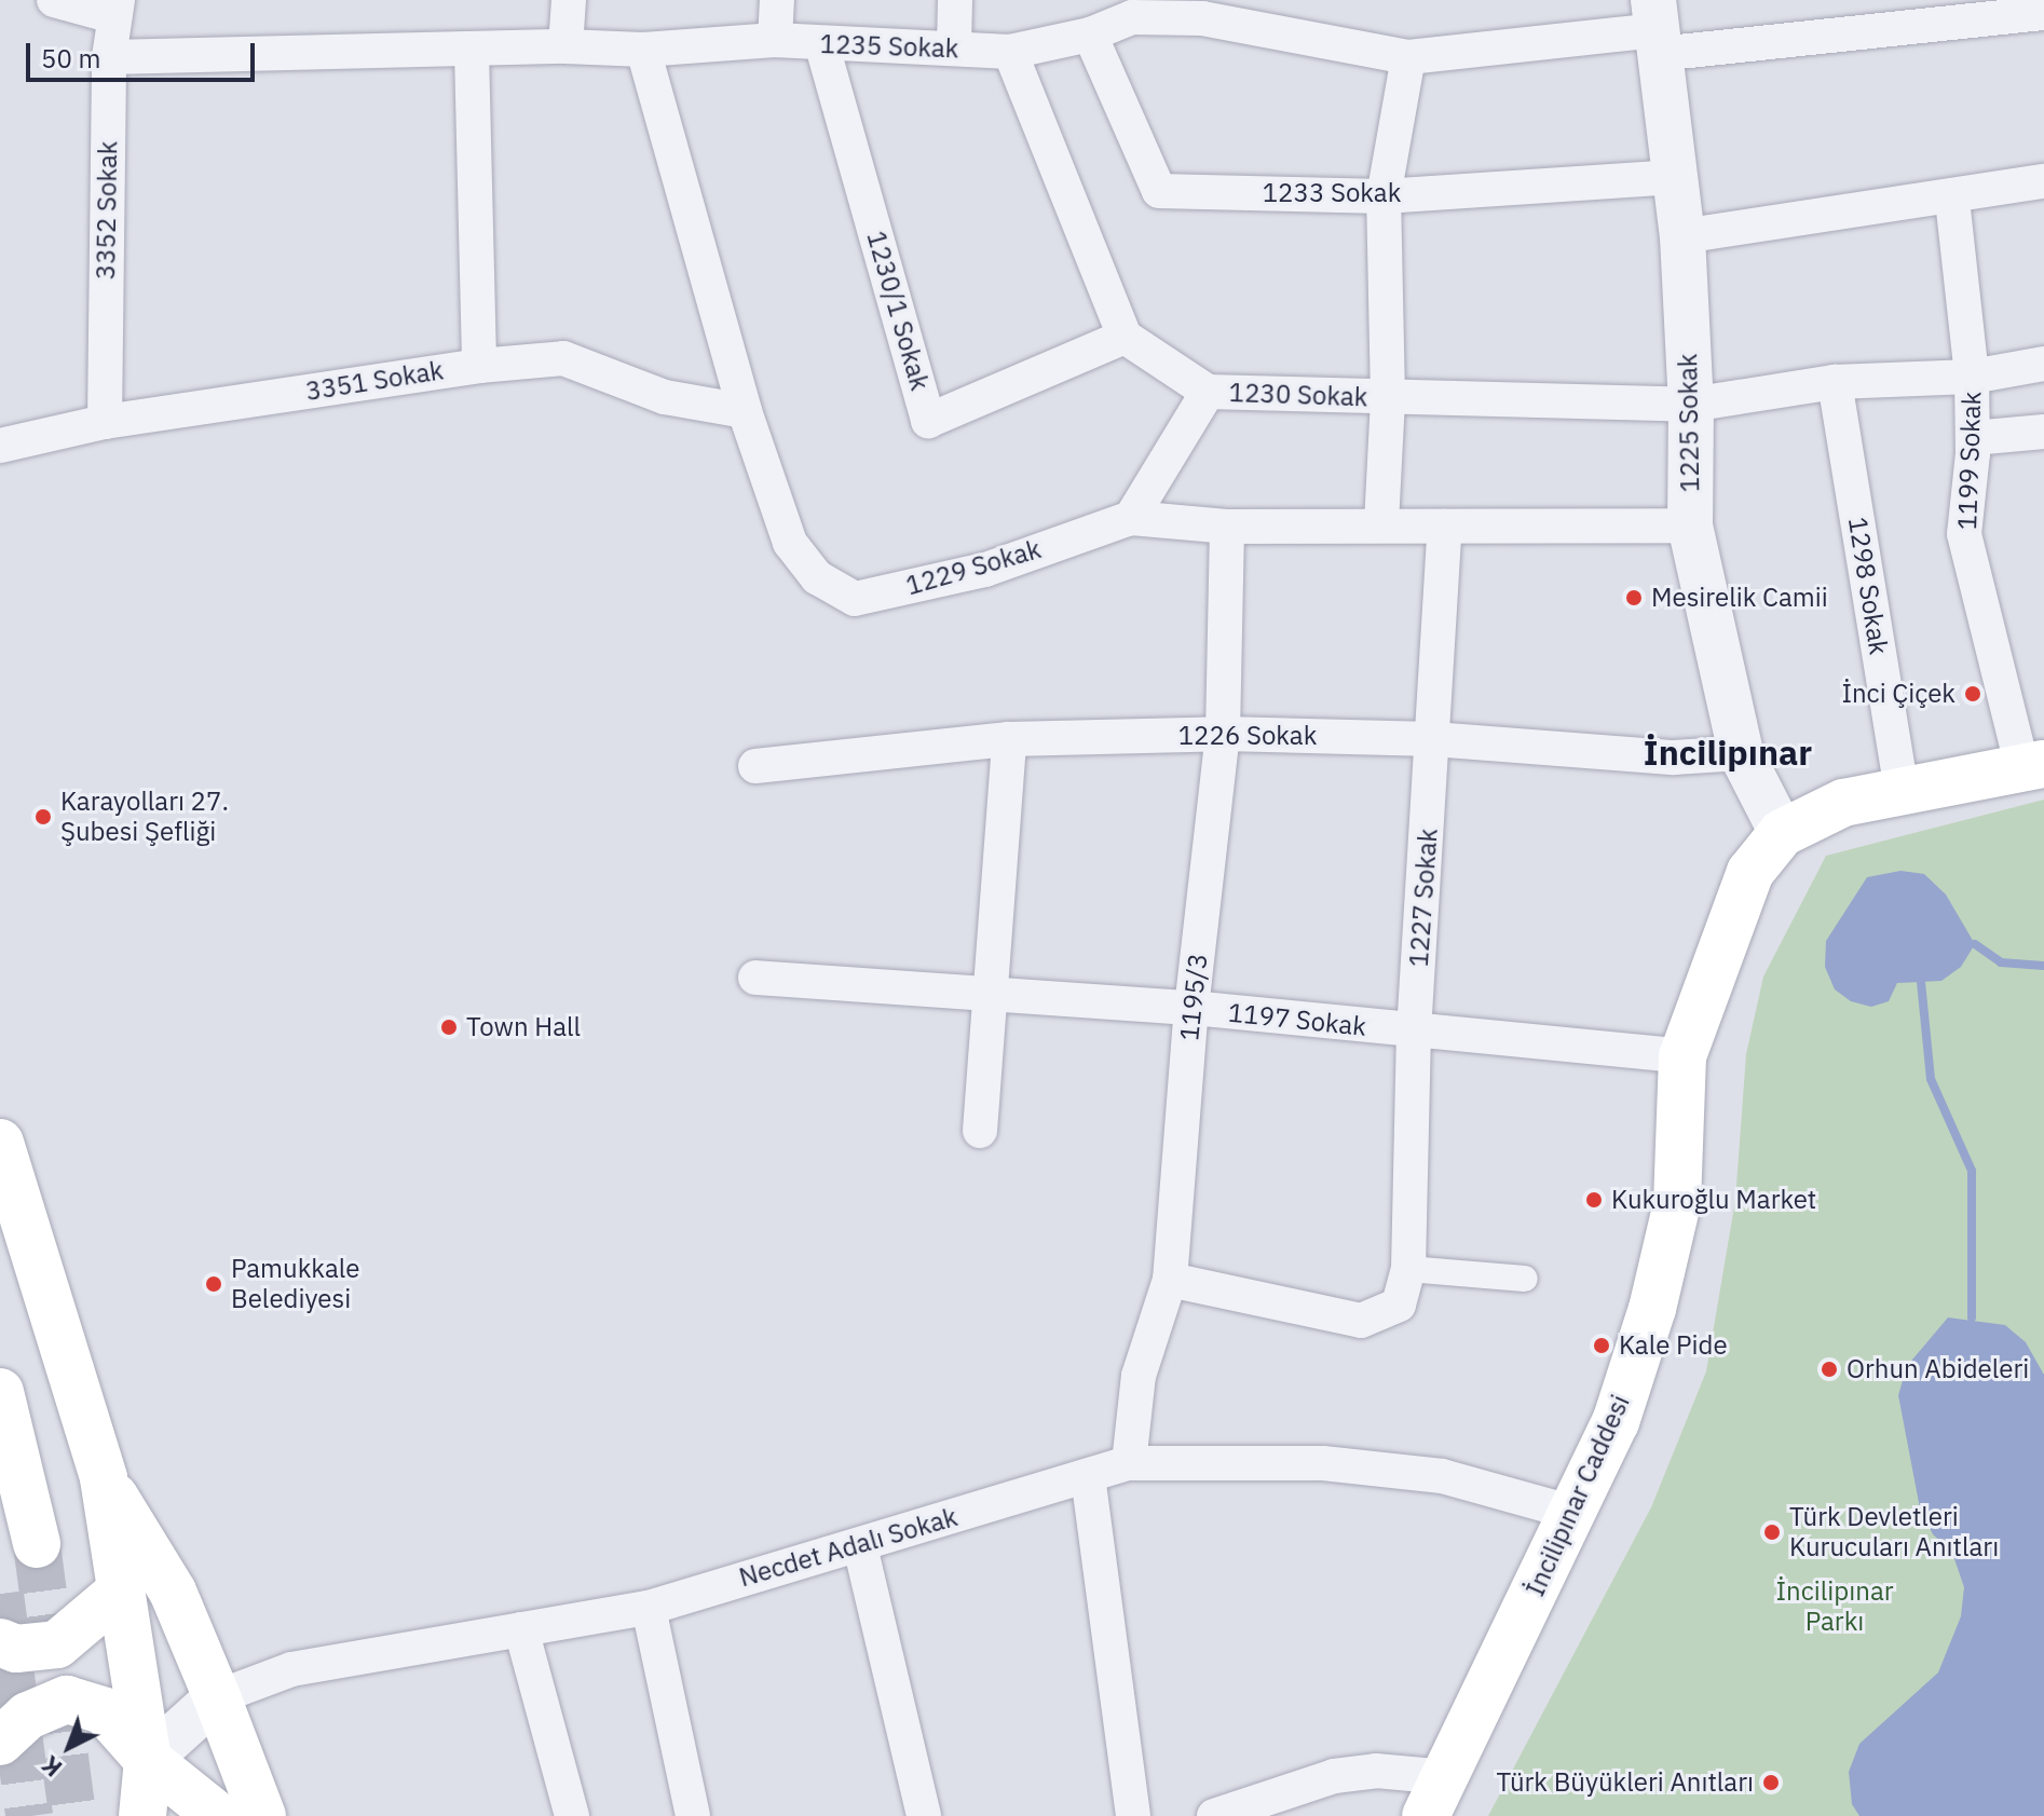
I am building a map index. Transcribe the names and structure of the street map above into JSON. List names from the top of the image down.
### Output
{
  "streets": {
    "main road": ["İncilipınar Caddesi"],
    "street": [
      "1235 Sokak",
      "1233 Sokak",
      "3352 Sokak",
      "1230/1 Sokak",
      "3351 Sokak",
      "1230 Sokak",
      "1225 Sokak",
      "1199 Sokak",
      "1229 Sokak",
      "1298 Sokak",
      "1226 Sokak",
      "1227 Sokak",
      "1195/3",
      "1197 Sokak",
      "Necdet Adalı Sokak"
    ]
  },
  "crossings": [
    ["1235 Sokak", "1233 Sokak"],
    ["1235 Sokak", "3352 Sokak"],
    ["1235 Sokak", "1230/1 Sokak"],
    ["1235 Sokak", "1225 Sokak"],
    ["1235 Sokak", "1229 Sokak"],
    ["1233 Sokak", "1225 Sokak"],
    ["3352 Sokak", "3351 Sokak"],
    ["1230/1 Sokak", "1230 Sokak"],
    ["3351 Sokak", "1229 Sokak"],
    ["1230 Sokak", "1225 Sokak"],
    ["1230 Sokak", "1199 Sokak"],
    ["1230 Sokak", "1298 Sokak"],
    ["1225 Sokak", "1229 Sokak"],
    ["1225 Sokak", "1226 Sokak"],
    ["1225 Sokak", "İncilipınar Caddesi"],
    ["1199 Sokak", "İncilipınar Caddesi"],
    ["1229 Sokak", "1227 Sokak"],
    ["1229 Sokak", "1195/3"],
    ["1298 Sokak", "İncilipınar Caddesi"],
    ["1226 Sokak", "1227 Sokak"],
    ["1226 Sokak", "1195/3"],
    ["1227 Sokak", "1195/3"],
    ["1227 Sokak", "1197 Sokak"],
    ["1195/3", "1197 Sokak"],
    ["1195/3", "Necdet Adalı Sokak"],
    ["1197 Sokak", "İncilipınar Caddesi"],
    ["İncilipınar Caddesi", "Necdet Adalı Sokak"]
  ],
  "districts": ["İncilipınar"],
  "parks": ["İncilipınar Parkı"],
  "places": [
    "Mesirelik Camii",
    "İnci Çiçek",
    "Karayolları 27. Şubesi Şefliği",
    "Town Hall",
    "Kukuroğlu Market",
    "Pamukkale Belediyesi",
    "Kale Pide",
    "Orhun Abideleri",
    "Türk Devletleri Kurucuları Anıtları",
    "Türk Büyükleri Anıtları"
  ],
  "scale_bar": "50 m",
  "north": "bottom left"
}
